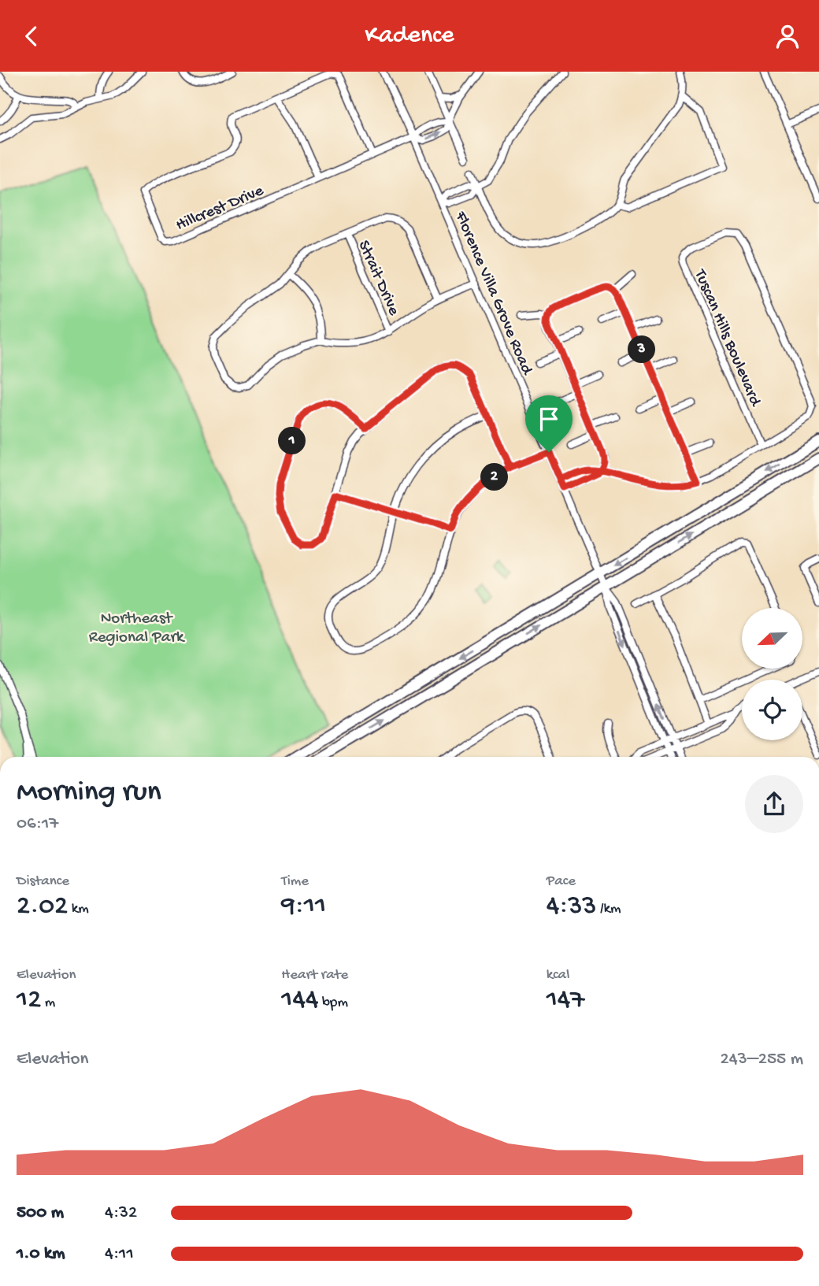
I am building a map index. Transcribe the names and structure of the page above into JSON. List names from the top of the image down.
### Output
{
  "streets": {
    "street": [
      "Hillcrest Drive",
      "Strait Drive",
      "Florence Villa Grove Road",
      "Tuscan Hills Boulevard"
    ]
  },
  "crossings": [
    ["Hillcrest Drive", "Florence Villa Grove Road"],
    ["Florence Villa Grove Road", "Tuscan Hills Boulevard"]
  ],
  "parks": ["Northeast Regional Park"],
  "north": "bottom left",
  "page": {
    "header": "Kadence",
    "pins": ["3", "1", "2"],
    "heading": ["Morning run", "06:17"],
    "stats": [
      ["Distance", "2.02 km"],
      ["Time", "9:11"],
      ["Pace", "4:33 /km"],
      ["Elevation", "12 m"],
      ["Heart rate", "144 bpm"],
      ["kcal", "147"]
    ],
    "chart": ["Elevation", "243–255 m"],
    "list": [
      {
        "name": "500 m",
        "note": "4:32"
      },
      {
        "name": "1.0 km",
        "note": "4:11"
      }
    ]
  }
}
